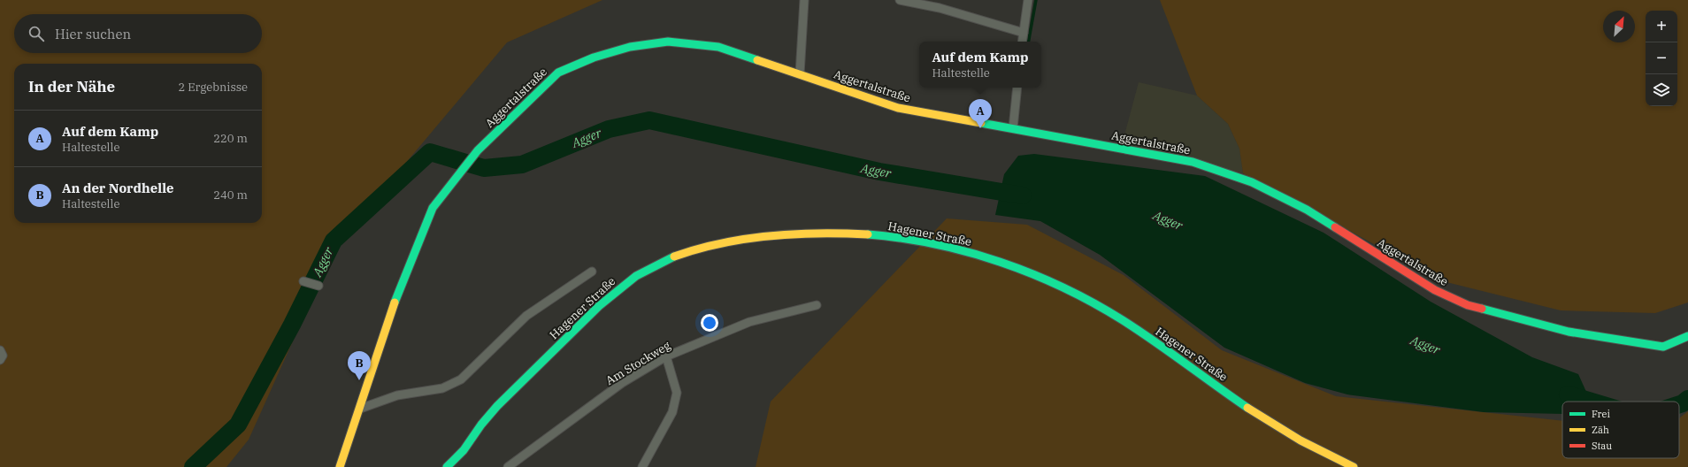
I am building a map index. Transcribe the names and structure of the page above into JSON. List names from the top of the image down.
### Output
{
  "streets": {
    "street": ["Aggertalstraße", "Hagener Straße", "Am Stockweg"]
  },
  "water": ["Agger"],
  "legend": ["Frei", "Zäh", "Stau"],
  "north": "top right",
  "page": {
    "map_buttons": ["+", "−"],
    "search": "Hier suchen",
    "popup": ["Auf dem Kamp", "Haltestelle"],
    "heading": ["In der Nähe", "2 Ergebnisse"],
    "pins": ["A", "B"],
    "list": [
      {
        "mark": "A",
        "name": "Auf dem Kamp",
        "note": "Haltestelle",
        "value": "220 m"
      },
      {
        "mark": "B",
        "name": "An der Nordhelle",
        "note": "Haltestelle",
        "value": "240 m"
      }
    ]
  }
}
